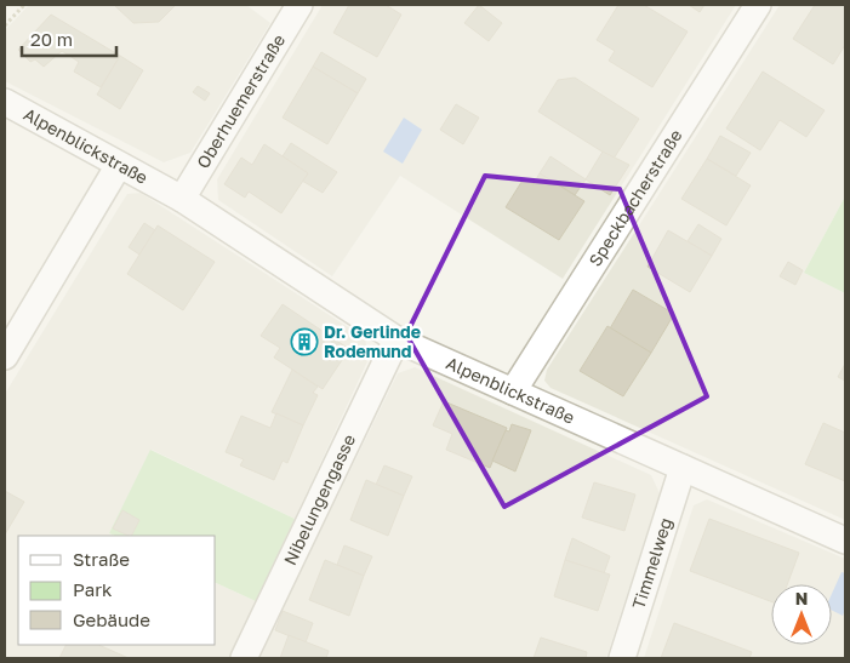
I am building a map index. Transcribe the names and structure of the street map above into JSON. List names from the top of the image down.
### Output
{
  "streets": {
    "street": [
      "Oberhuemerstraße",
      "Alpenblickstraße",
      "Speckbacherstraße",
      "Nibelungengasse",
      "Timmelweg"
    ]
  },
  "crossings": [
    ["Oberhuemerstraße", "Alpenblickstraße"],
    ["Alpenblickstraße", "Speckbacherstraße"],
    ["Alpenblickstraße", "Nibelungengasse"],
    ["Alpenblickstraße", "Timmelweg"]
  ],
  "places": {
    "building": ["Dr. Gerlinde Rodemund"]
  },
  "legend": ["Straße", "Park", "Gebäude"],
  "scale_bar": "20 m",
  "north": "top"
}
